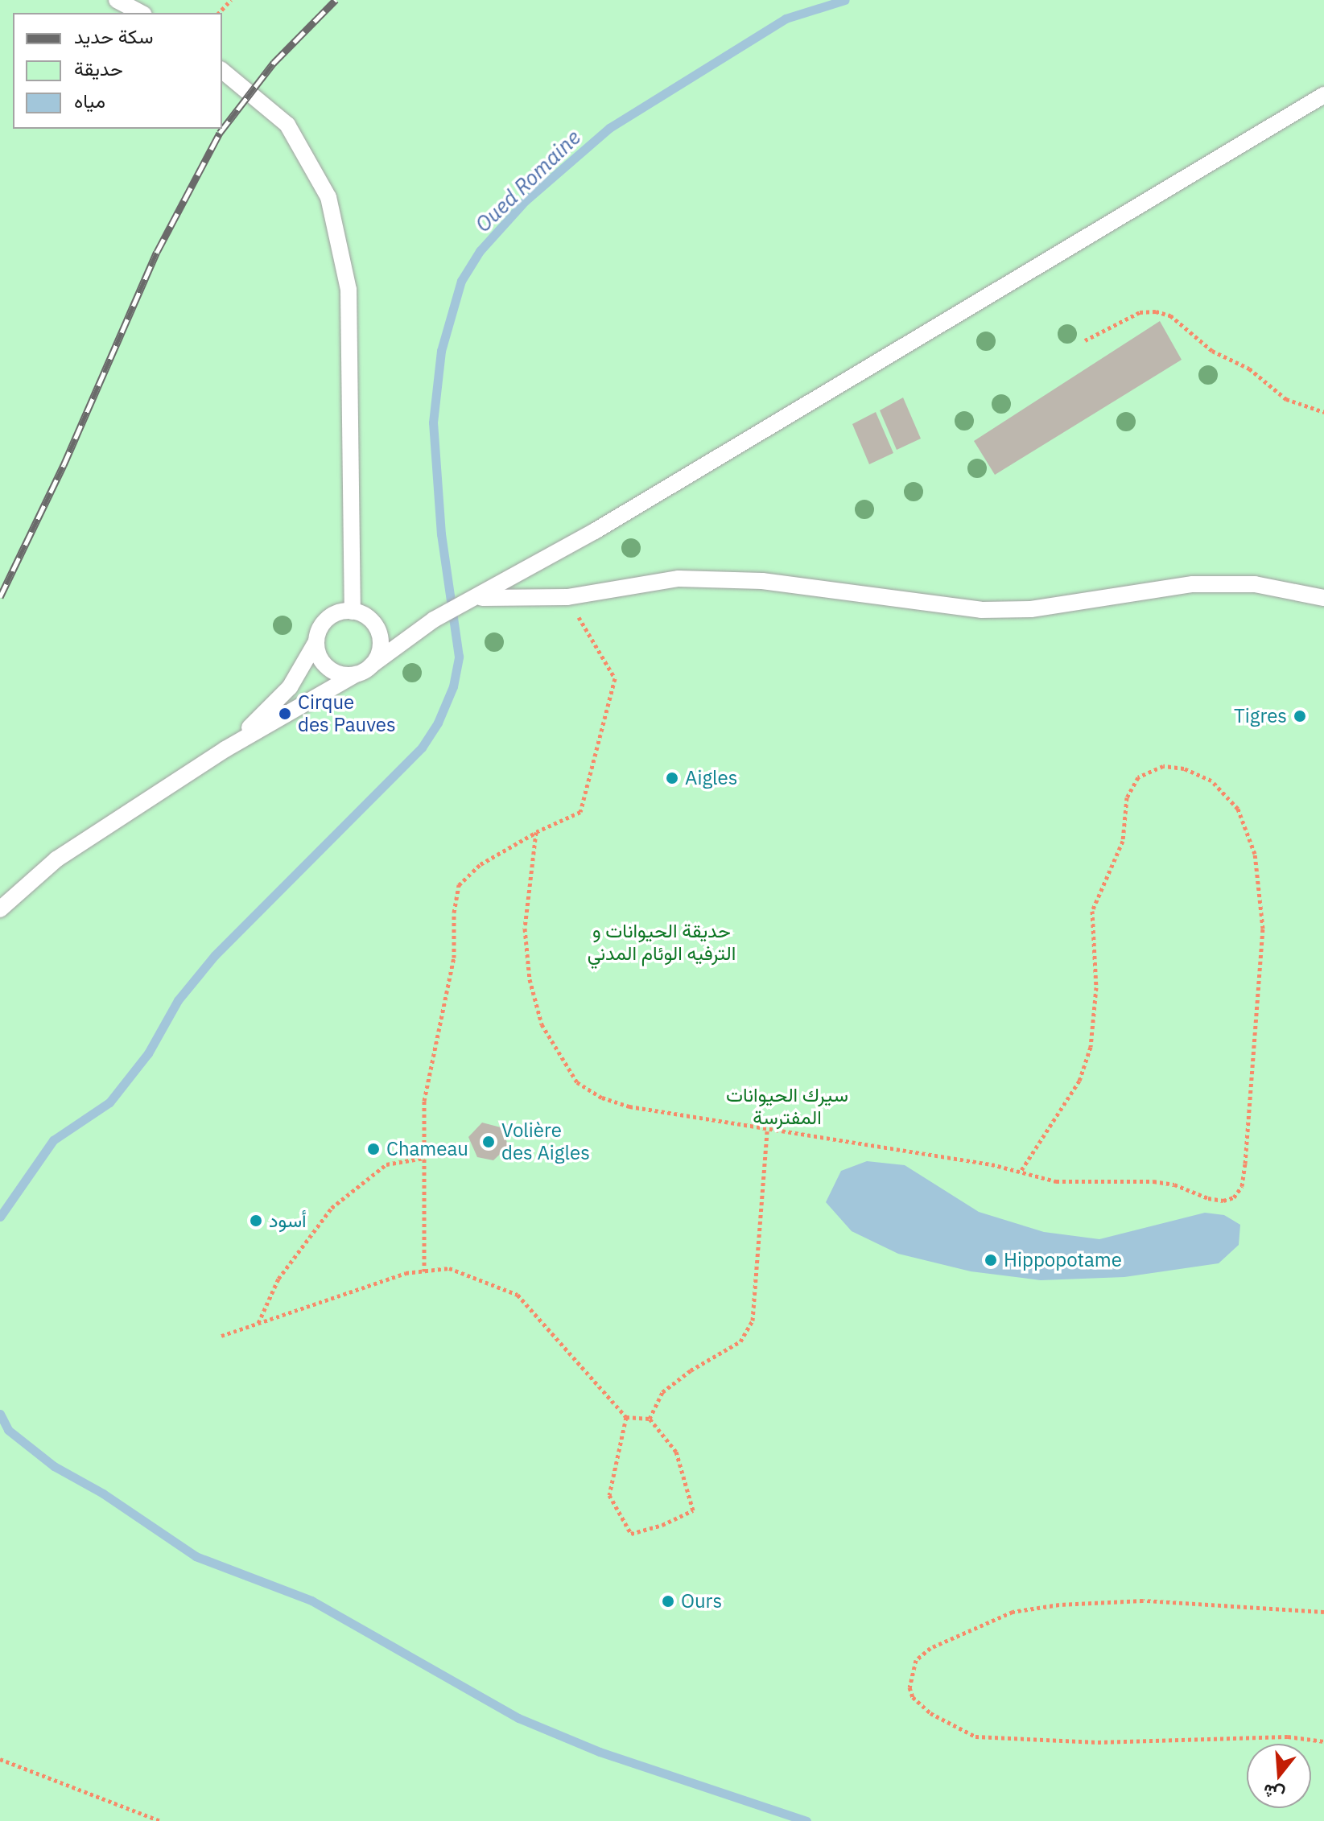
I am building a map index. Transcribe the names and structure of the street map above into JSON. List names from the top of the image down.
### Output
{
  "water": ["Oued Romaine"],
  "parks": ["حديقة الحيوانات و الترفيه الوئام المدني", "سيرك الحيوانات المفترسة"],
  "places": [
    "Cirque des Pauves",
    "Tigres",
    "Aigles",
    "Volière des Aigles",
    "Chameau",
    "أسود",
    "Hippopotame",
    "Ours"
  ],
  "legend": ["سكة حديد", "حديقة", "مياه"],
  "north": "bottom"
}
